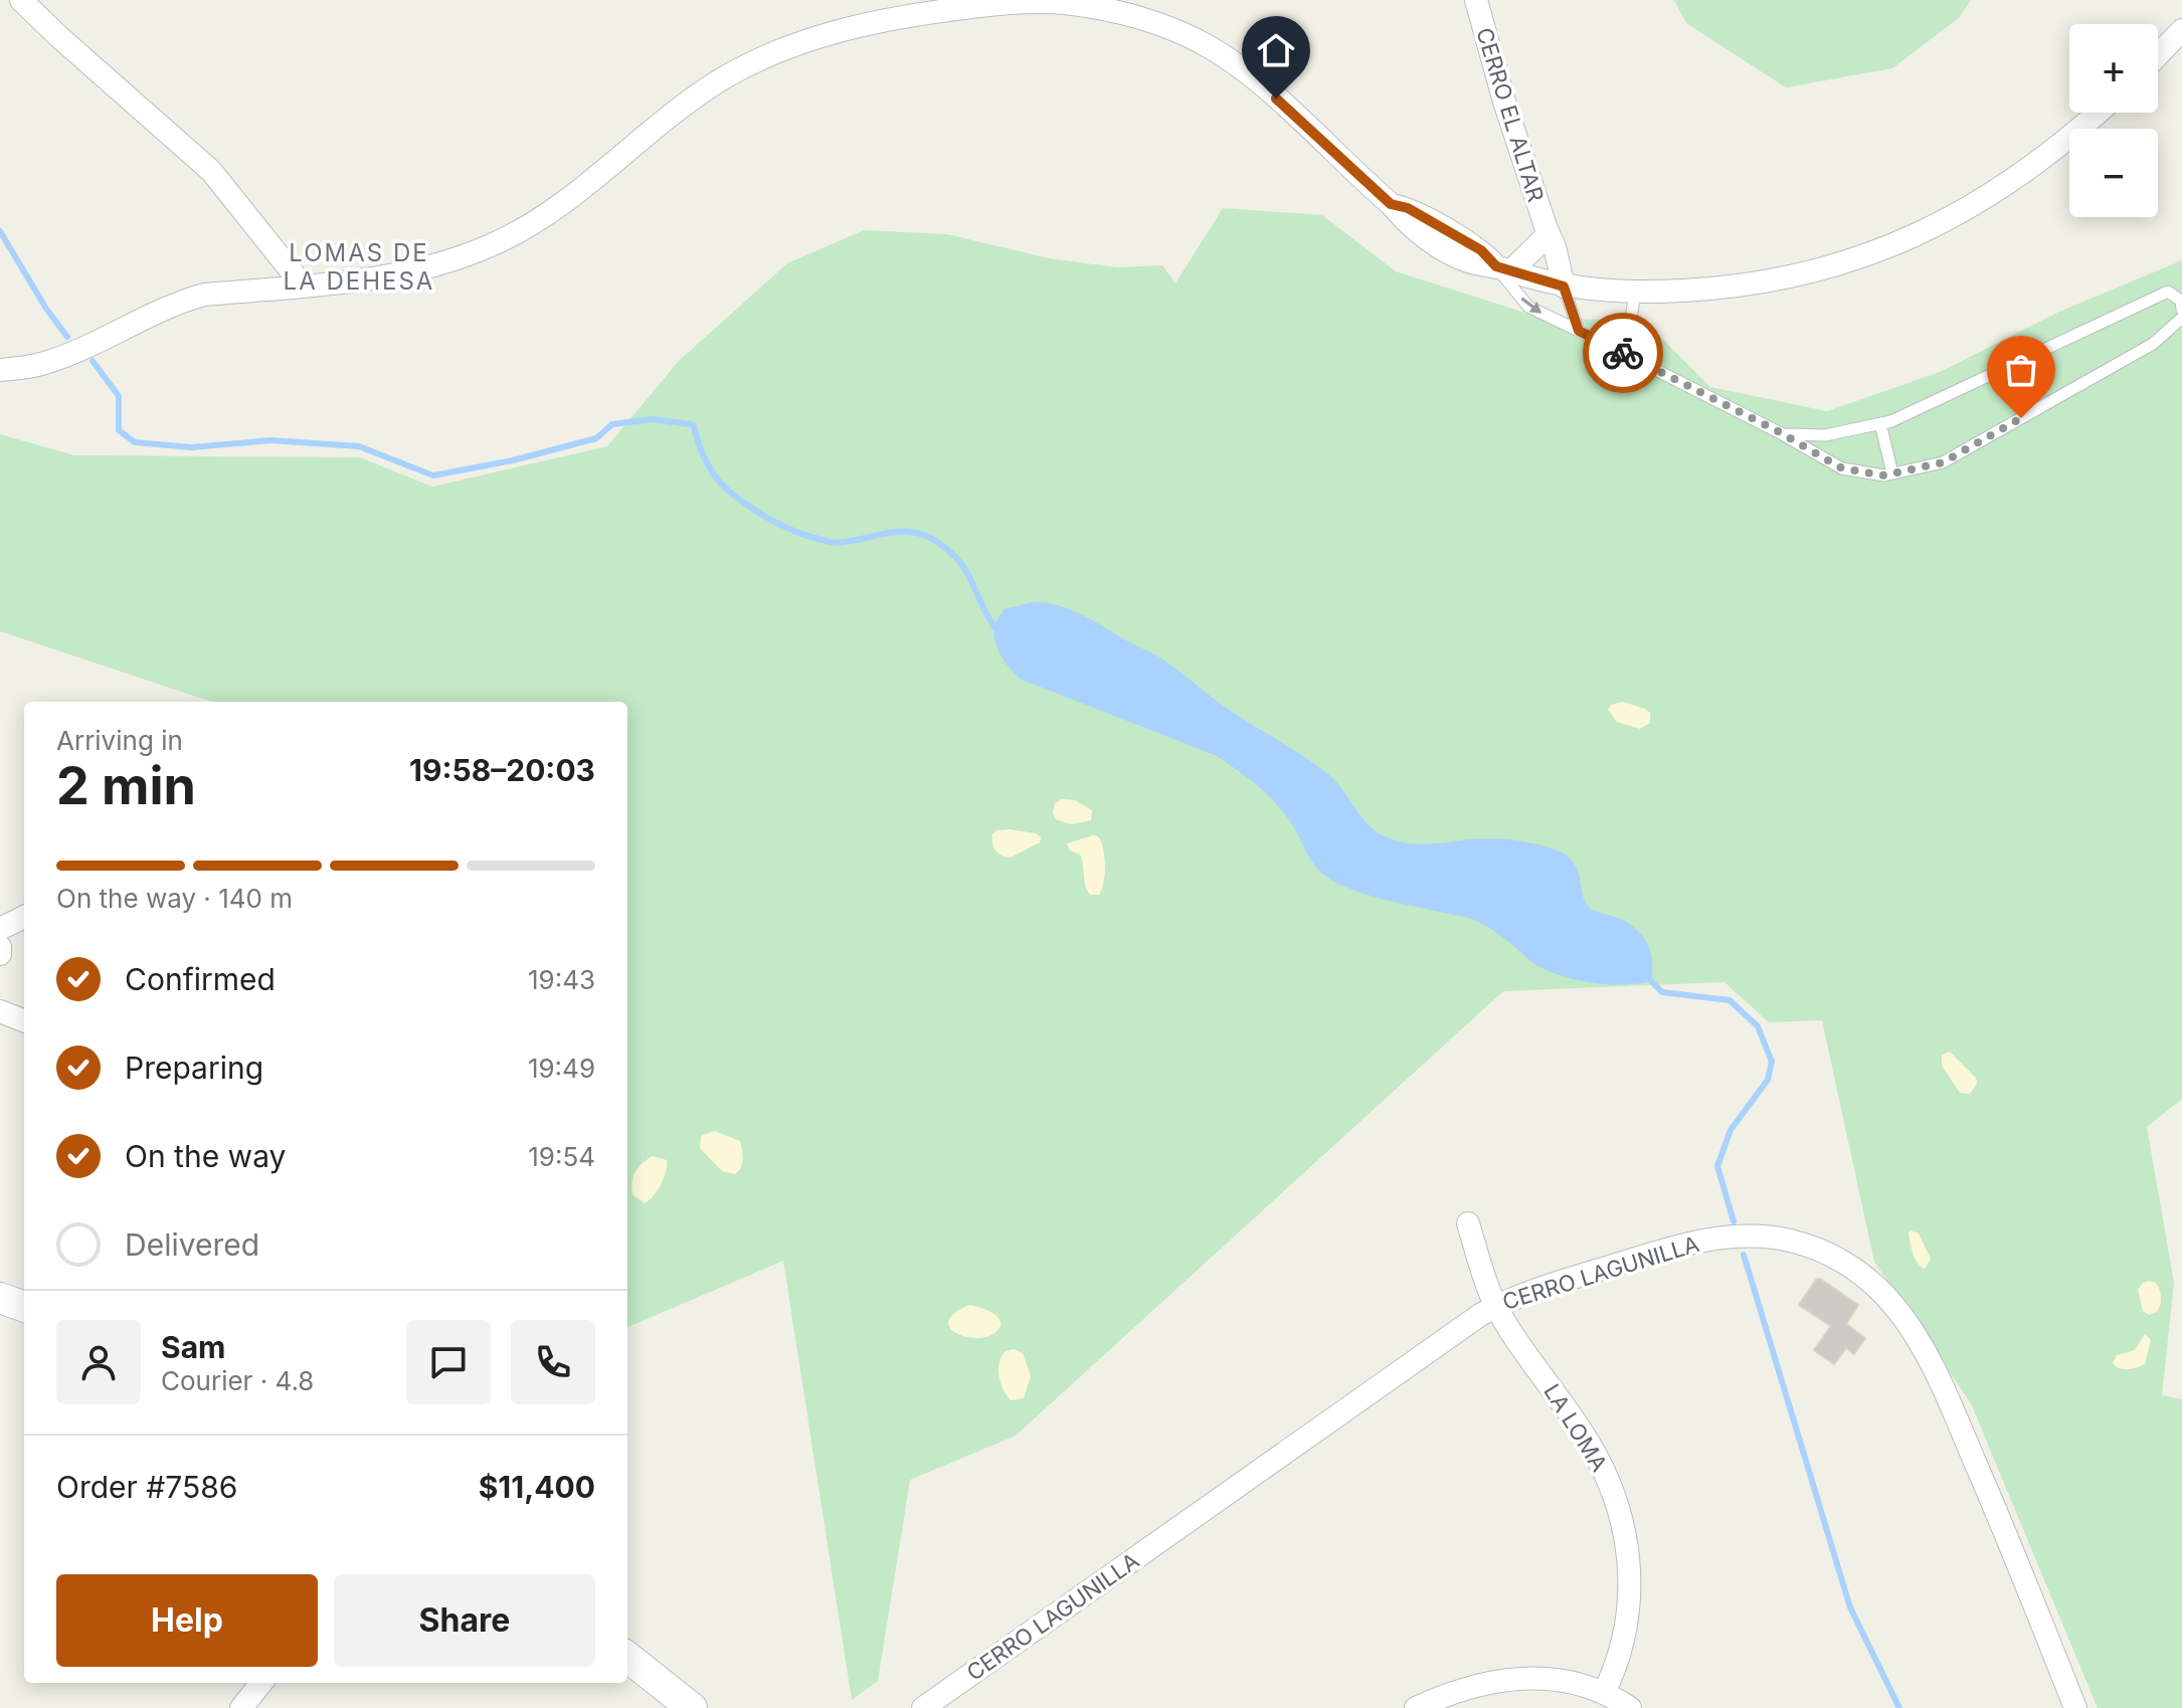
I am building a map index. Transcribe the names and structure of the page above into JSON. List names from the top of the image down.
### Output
{
  "streets": {
    "street": ["CERRO EL ALTAR", "CERRO LAGUNILLA", "LA LOMA"]
  },
  "crossings": [
    ["CERRO LAGUNILLA", "LA LOMA"]
  ],
  "districts": ["LOMAS DE LA DEHESA"],
  "page": {
    "map_buttons": ["+", "−"],
    "heading": ["2 min", "Arriving in", "19:58–20:03"],
    "panel": [
      "Sam",
      "Courier · 4.8",
      "Order #7586",
      "$11,400"
    ],
    "bar": "On the way · 140 m",
    "list": [
      ["Confirmed", "19:43"],
      ["Preparing", "19:49"],
      ["On the way", "19:54"],
      "Delivered"
    ],
    "buttons": ["Help", "Share"]
  }
}
